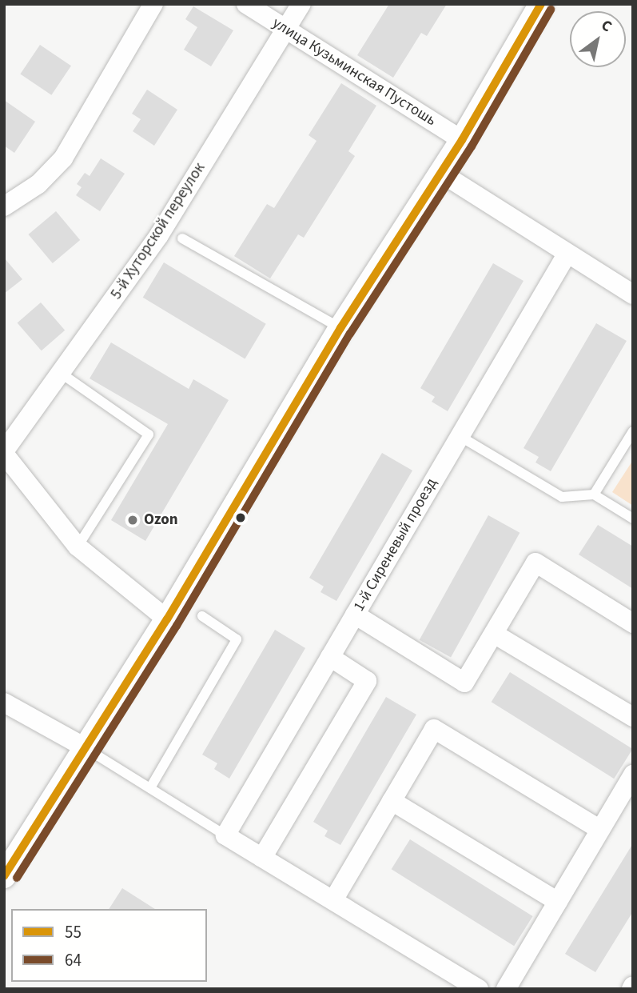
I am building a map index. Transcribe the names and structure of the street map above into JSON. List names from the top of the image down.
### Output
{
  "streets": {
    "street": ["улица Кузьминская Пустошь", "5-й Хуторской переулок", "1-й Сиреневый проезд"]
  },
  "crossings": [
    ["улица Кузьминская Пустошь", "5-й Хуторской переулок"]
  ],
  "places": ["Ozon"],
  "lines": ["transit line 55", "transit line 64"],
  "legend": ["55", "64"],
  "north": "top right"
}
